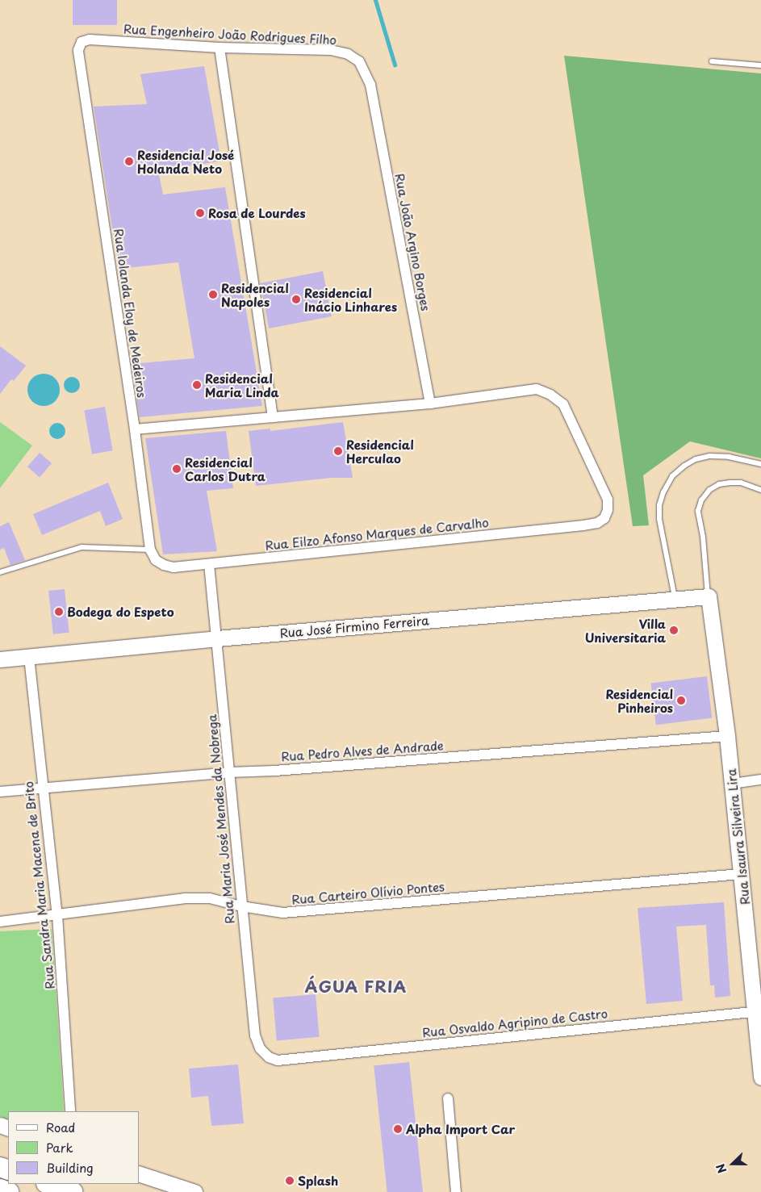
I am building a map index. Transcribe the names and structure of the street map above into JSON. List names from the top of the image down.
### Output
{
  "streets": {
    "main road": ["Rua José Firmino Ferreira", "Rua Isaura Silveira Lira"],
    "street": [
      "Rua Engenheiro João Rodrigues Filho",
      "Rua João Argino Borges",
      "Rua Iolanda Eloy de Medeiros",
      "Rua Eilzo Afonso Marques de Carvalho",
      "Rua Pedro Alves de Andrade",
      "Rua Maria José Mendes da Nobrega",
      "Rua Sandra Maria Macena de Brito",
      "Rua Carteiro Olívio Pontes",
      "Rua Osvaldo Agripino de Castro"
    ]
  },
  "crossings": [
    ["Rua Engenheiro João Rodrigues Filho", "Rua João Argino Borges"],
    ["Rua Engenheiro João Rodrigues Filho", "Rua Iolanda Eloy de Medeiros"],
    ["Rua João Argino Borges", "Rua Eilzo Afonso Marques de Carvalho"],
    ["Rua Iolanda Eloy de Medeiros", "Rua Eilzo Afonso Marques de Carvalho"],
    ["Rua Eilzo Afonso Marques de Carvalho", "Rua Maria José Mendes da Nobrega"],
    ["Rua José Firmino Ferreira", "Rua Maria José Mendes da Nobrega"],
    ["Rua José Firmino Ferreira", "Rua Isaura Silveira Lira"],
    ["Rua José Firmino Ferreira", "Rua Sandra Maria Macena de Brito"],
    ["Rua Pedro Alves de Andrade", "Rua Maria José Mendes da Nobrega"],
    ["Rua Pedro Alves de Andrade", "Rua Isaura Silveira Lira"],
    ["Rua Pedro Alves de Andrade", "Rua Sandra Maria Macena de Brito"],
    ["Rua Maria José Mendes da Nobrega", "Rua Carteiro Olívio Pontes"],
    ["Rua Maria José Mendes da Nobrega", "Rua Osvaldo Agripino de Castro"],
    ["Rua Isaura Silveira Lira", "Rua Carteiro Olívio Pontes"],
    ["Rua Isaura Silveira Lira", "Rua Osvaldo Agripino de Castro"],
    ["Rua Sandra Maria Macena de Brito", "Rua Carteiro Olívio Pontes"]
  ],
  "districts": ["ÁGUA FRIA"],
  "places": [
    "Residencial José Holanda Neto",
    "Rosa de Lourdes",
    "Residencial Napoles",
    "Residencial Inácio Linhares",
    "Residencial Maria Linda",
    "Residencial Herculao",
    "Residencial Carlos Dutra",
    "Bodega do Espeto",
    "Villa Universitaria",
    "Residencial Pinheiros",
    "Alpha Import Car",
    "Splash"
  ],
  "legend": ["Road", "Park", "Building"],
  "north": "left"
}
